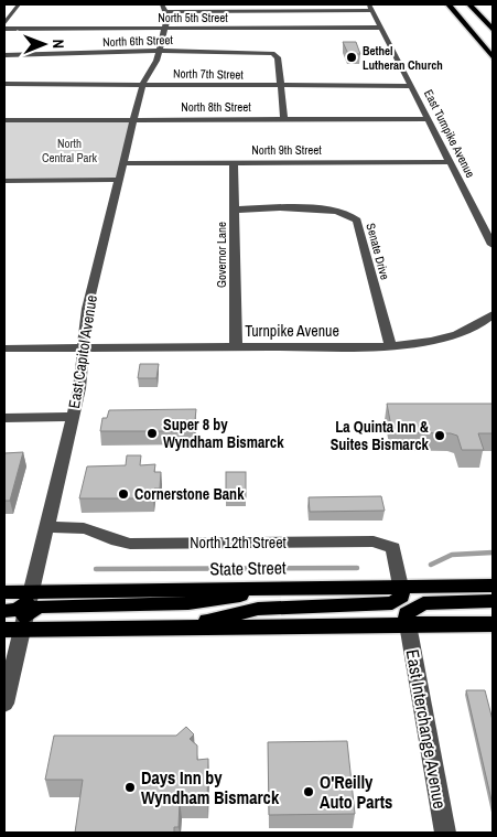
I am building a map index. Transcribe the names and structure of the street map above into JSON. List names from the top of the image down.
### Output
{
  "streets": {
    "main road": ["State Street"],
    "street": [
      "North 5th Street",
      "North 6th Street",
      "North 7th Street",
      "North 8th Street",
      "East Turnpike Avenue",
      "North 9th Street",
      "Senate Drive",
      "Governor Lane",
      "Turnpike Avenue",
      "East Capitol Avenue",
      "North 12th Street",
      "East Interchange Avenue"
    ]
  },
  "crossings": [
    ["North 5th Street", "East Turnpike Avenue"],
    ["North 5th Street", "East Capitol Avenue"],
    ["North 6th Street", "North 7th Street"],
    ["North 6th Street", "East Capitol Avenue"],
    ["North 7th Street", "East Turnpike Avenue"],
    ["North 7th Street", "East Capitol Avenue"],
    ["North 8th Street", "East Turnpike Avenue"],
    ["North 8th Street", "East Capitol Avenue"],
    ["East Turnpike Avenue", "North 9th Street"],
    ["North 9th Street", "Governor Lane"],
    ["North 9th Street", "East Capitol Avenue"],
    ["Senate Drive", "Governor Lane"],
    ["Senate Drive", "Turnpike Avenue"],
    ["Governor Lane", "Turnpike Avenue"],
    ["Turnpike Avenue", "East Capitol Avenue"],
    ["East Capitol Avenue", "North 12th Street"],
    ["East Capitol Avenue", "State Street"],
    ["North 12th Street", "State Street"],
    ["State Street", "East Interchange Avenue"]
  ],
  "parks": ["North Central Park"],
  "places": [
    "Bethel Lutheran Church",
    "Super 8 by Wyndham Bismarck",
    "La Quinta Inn & Suites Bismarck",
    "Cornerstone Bank",
    "Days Inn by Wyndham Bismarck",
    "O'Reilly Auto Parts"
  ],
  "north": "right"
}
